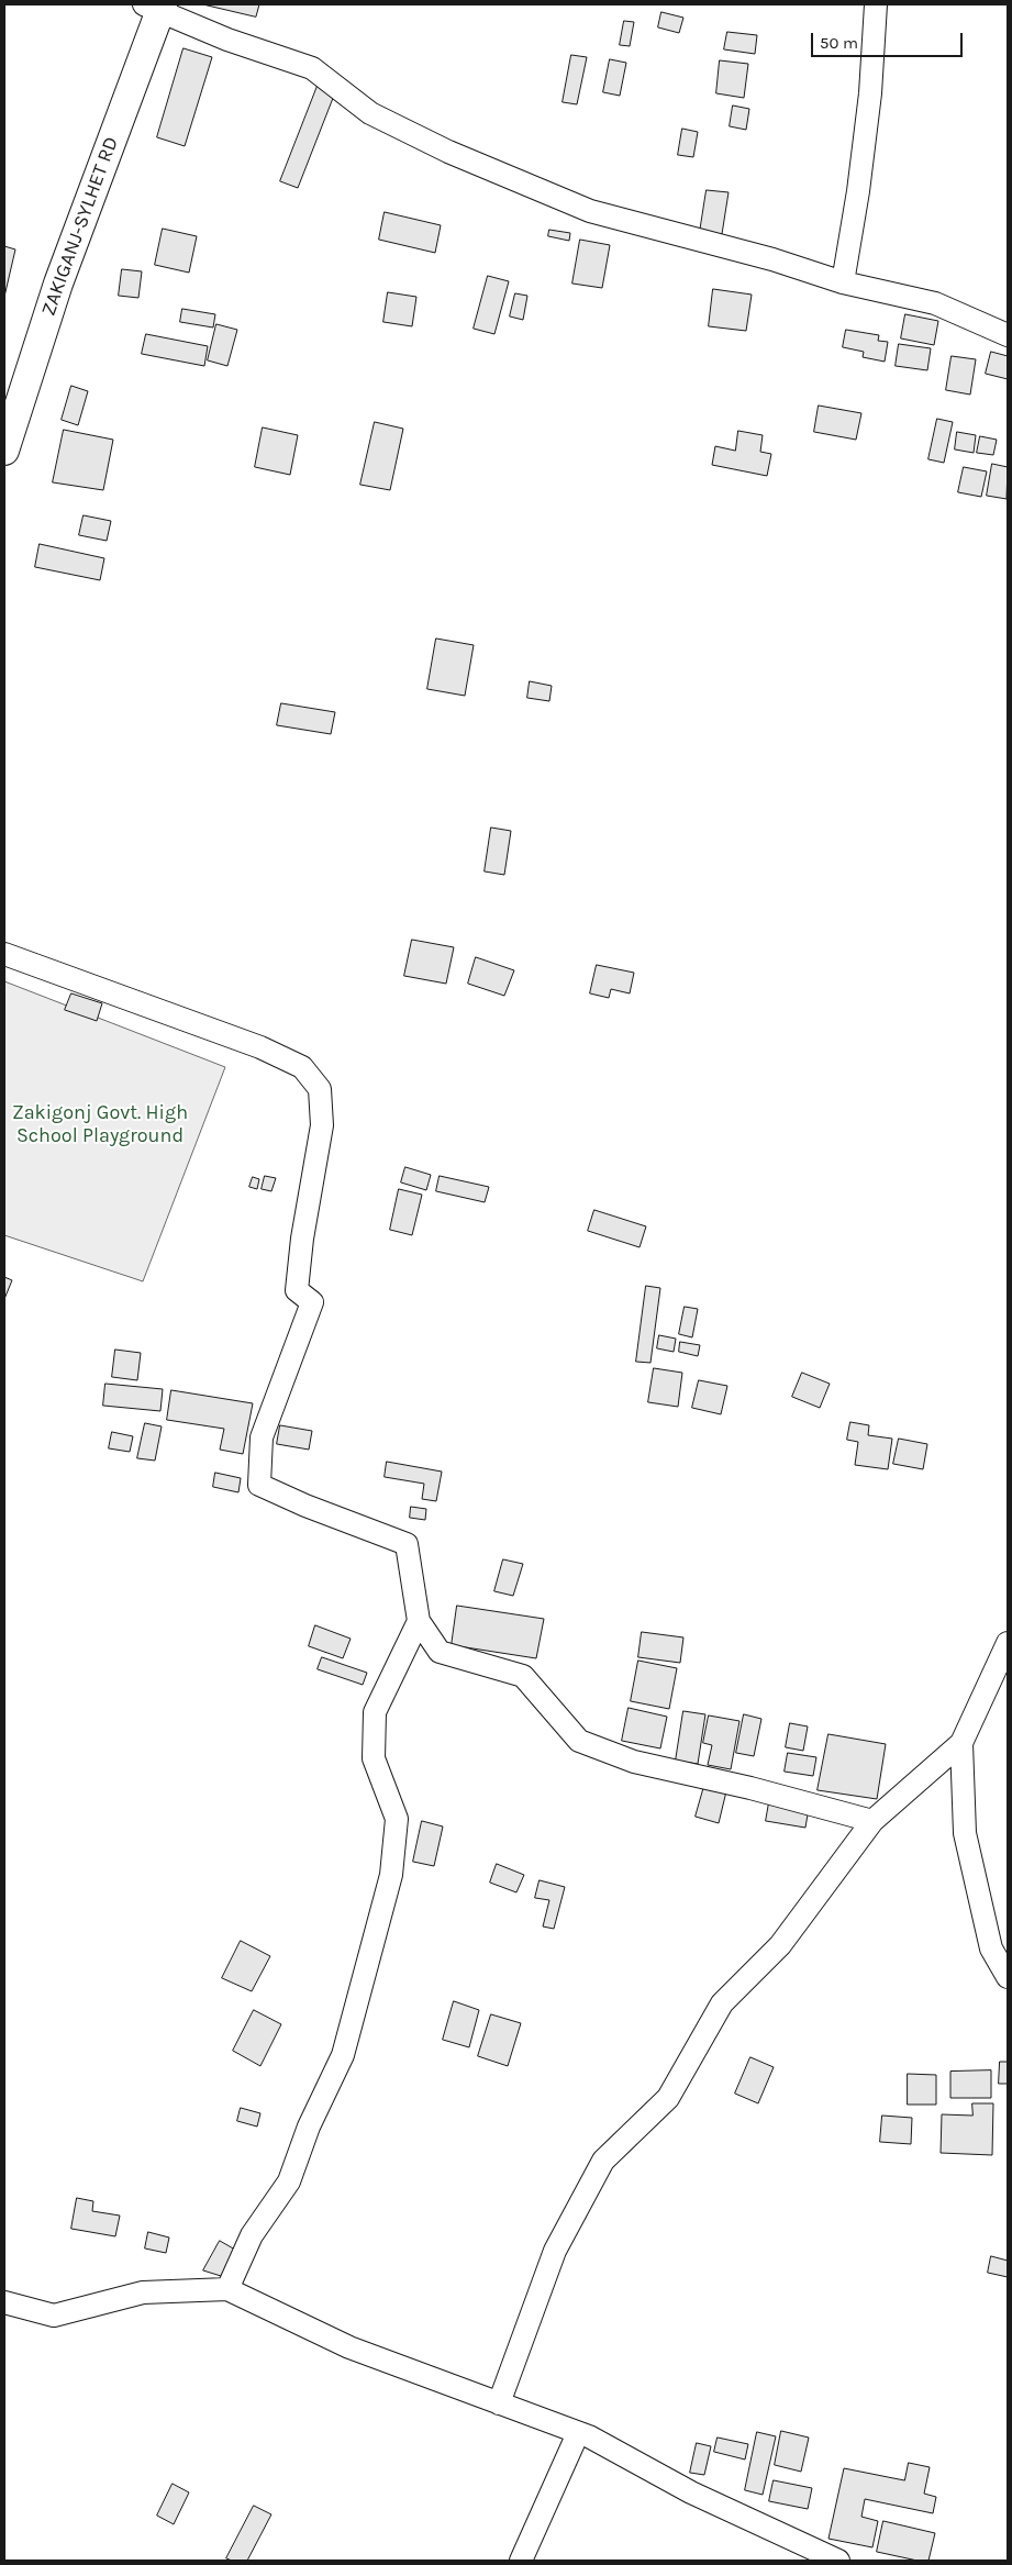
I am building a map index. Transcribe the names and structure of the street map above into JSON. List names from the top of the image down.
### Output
{
  "streets": {
    "main road": ["ZAKIGANJ-SYLHET RD"]
  },
  "parks": ["Zakigonj Govt. High School Playground"],
  "scale_bar": "50 m"
}
